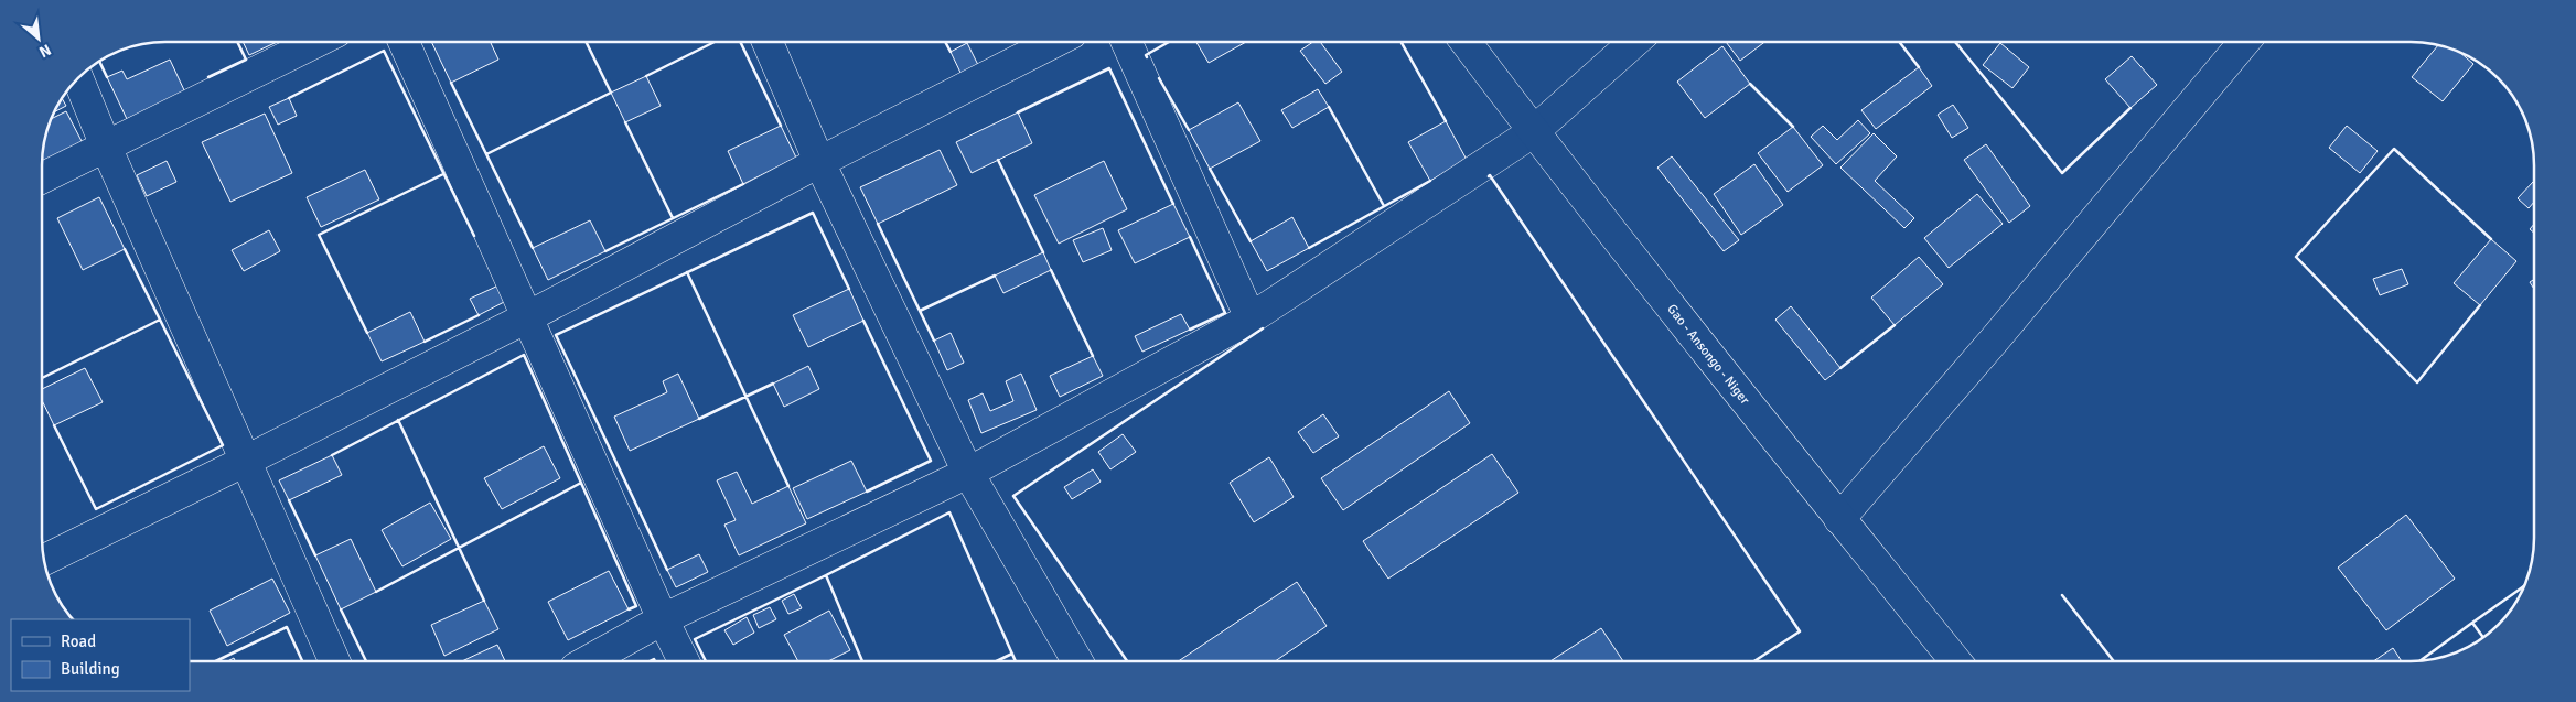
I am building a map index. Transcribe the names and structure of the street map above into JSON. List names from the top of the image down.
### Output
{
  "streets": {
    "street": ["Gao - Ansongo - Niger"]
  },
  "legend": ["Road", "Building"],
  "north": "bottom right"
}
